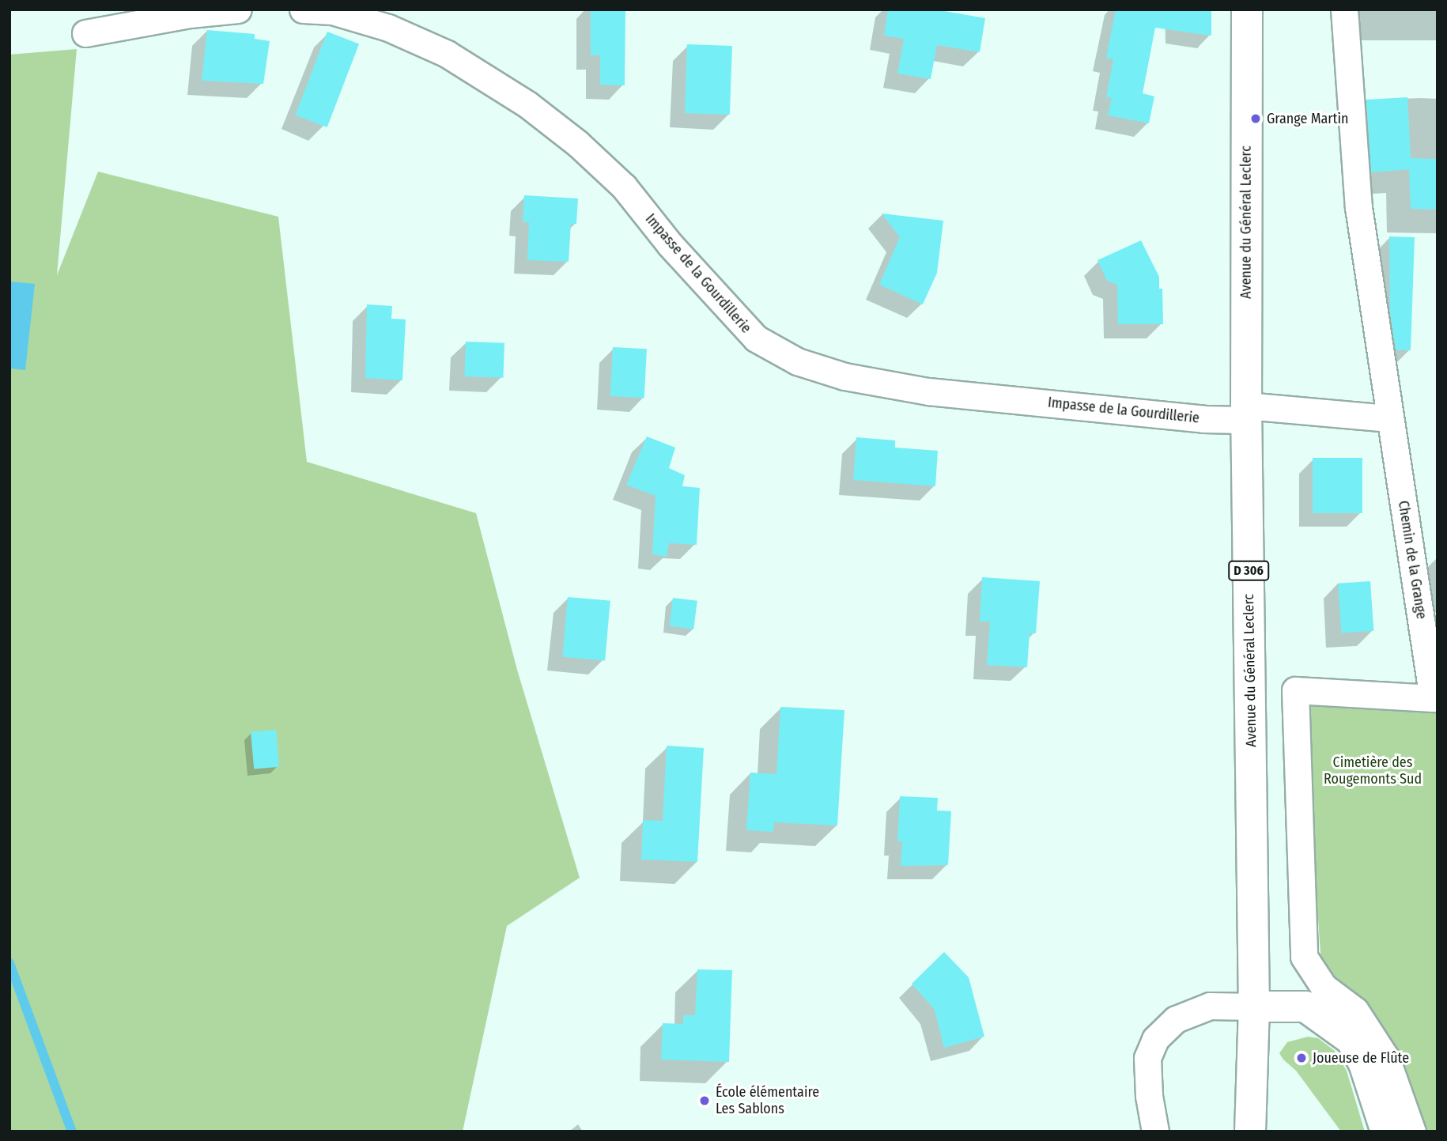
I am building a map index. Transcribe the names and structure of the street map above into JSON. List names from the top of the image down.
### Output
{
  "streets": {
    "main road": ["Avenue du Général Leclerc", "D 306"],
    "street": ["Impasse de la Gourdillerie", "Chemin de la Grange"]
  },
  "crossings": [
    ["Avenue du Général Leclerc", "Impasse de la Gourdillerie"],
    ["Impasse de la Gourdillerie", "Chemin de la Grange"]
  ],
  "parks": ["Cimetière des Rougemonts Sud"],
  "places": ["Grange Martin", "Joueuse de Flûte", "École élémentaire Les Sablons"]
}
